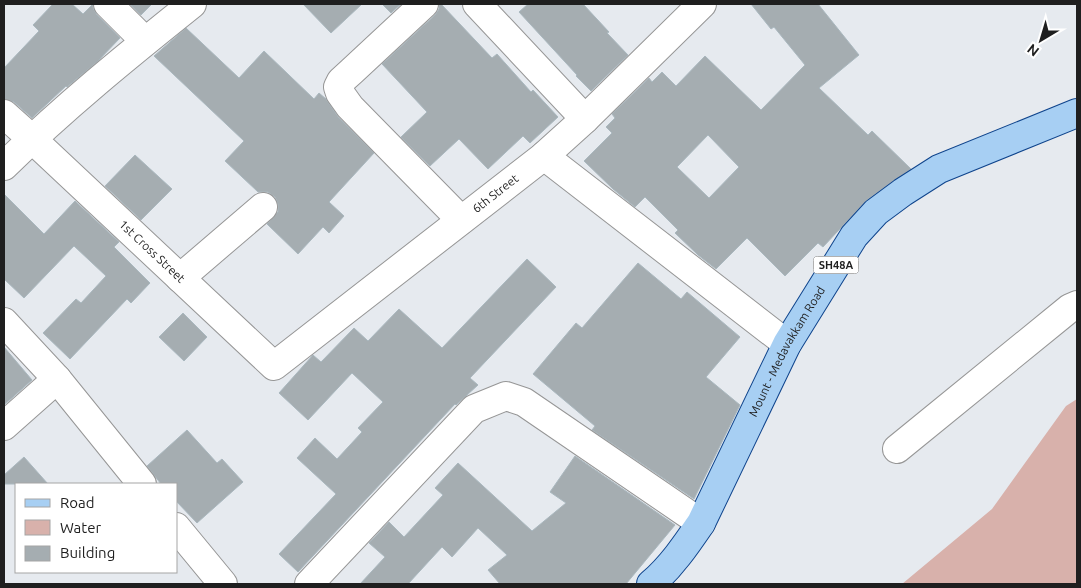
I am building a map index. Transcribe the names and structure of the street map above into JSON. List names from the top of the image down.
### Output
{
  "streets": {
    "main road": ["SH48A", "Mount - Medavakkam Road"],
    "street": ["6th Street", "1st Cross Street"]
  },
  "crossings": [
    ["6th Street", "1st Cross Street"]
  ],
  "legend": ["Road", "Water", "Building"],
  "north": "bottom left"
}
